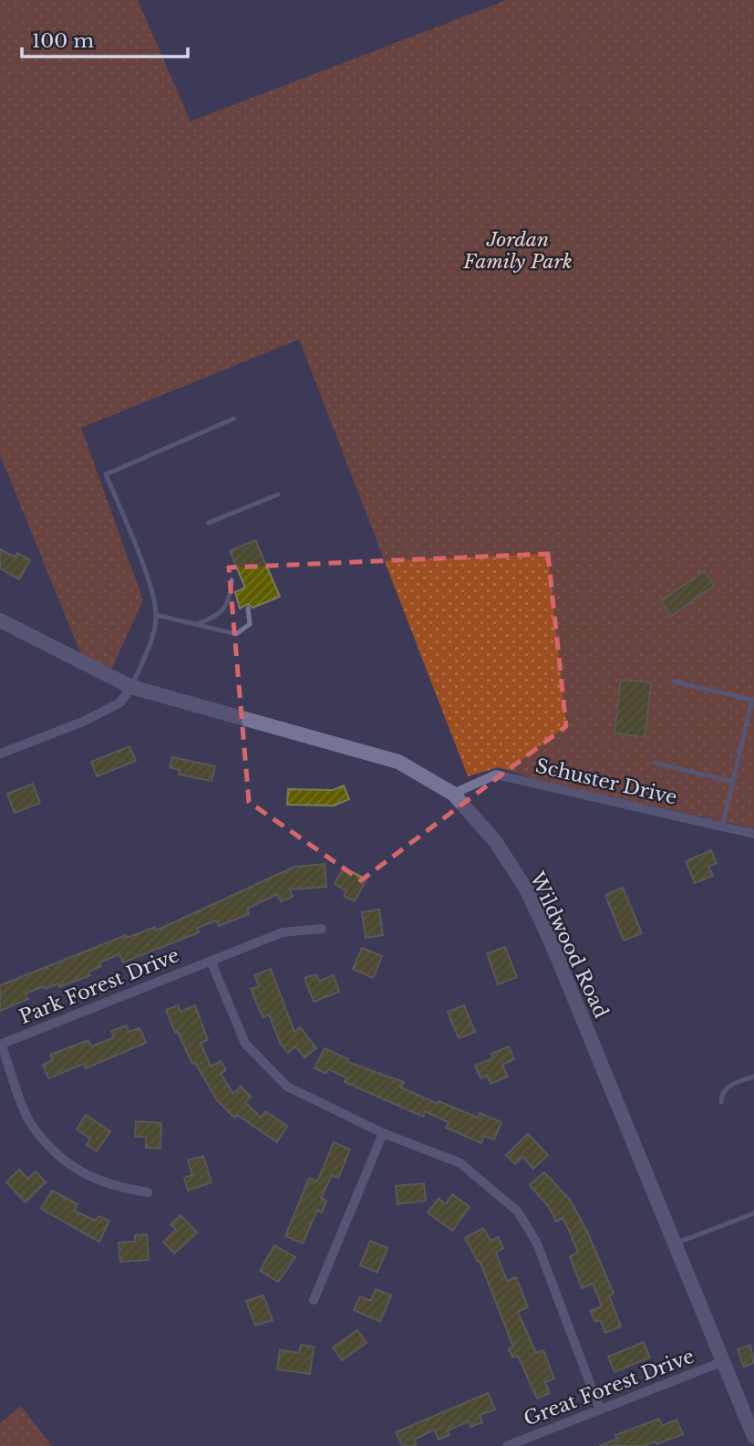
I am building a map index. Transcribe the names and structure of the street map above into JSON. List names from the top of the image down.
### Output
{
  "streets": {
    "street": [
      "Schuster Drive",
      "Wildwood Road",
      "Park Forest Drive",
      "Great Forest Drive"
    ]
  },
  "crossings": [
    ["Schuster Drive", "Wildwood Road"],
    ["Wildwood Road", "Great Forest Drive"]
  ],
  "parks": ["Jordan Family Park"],
  "scale_bar": "100 m"
}
